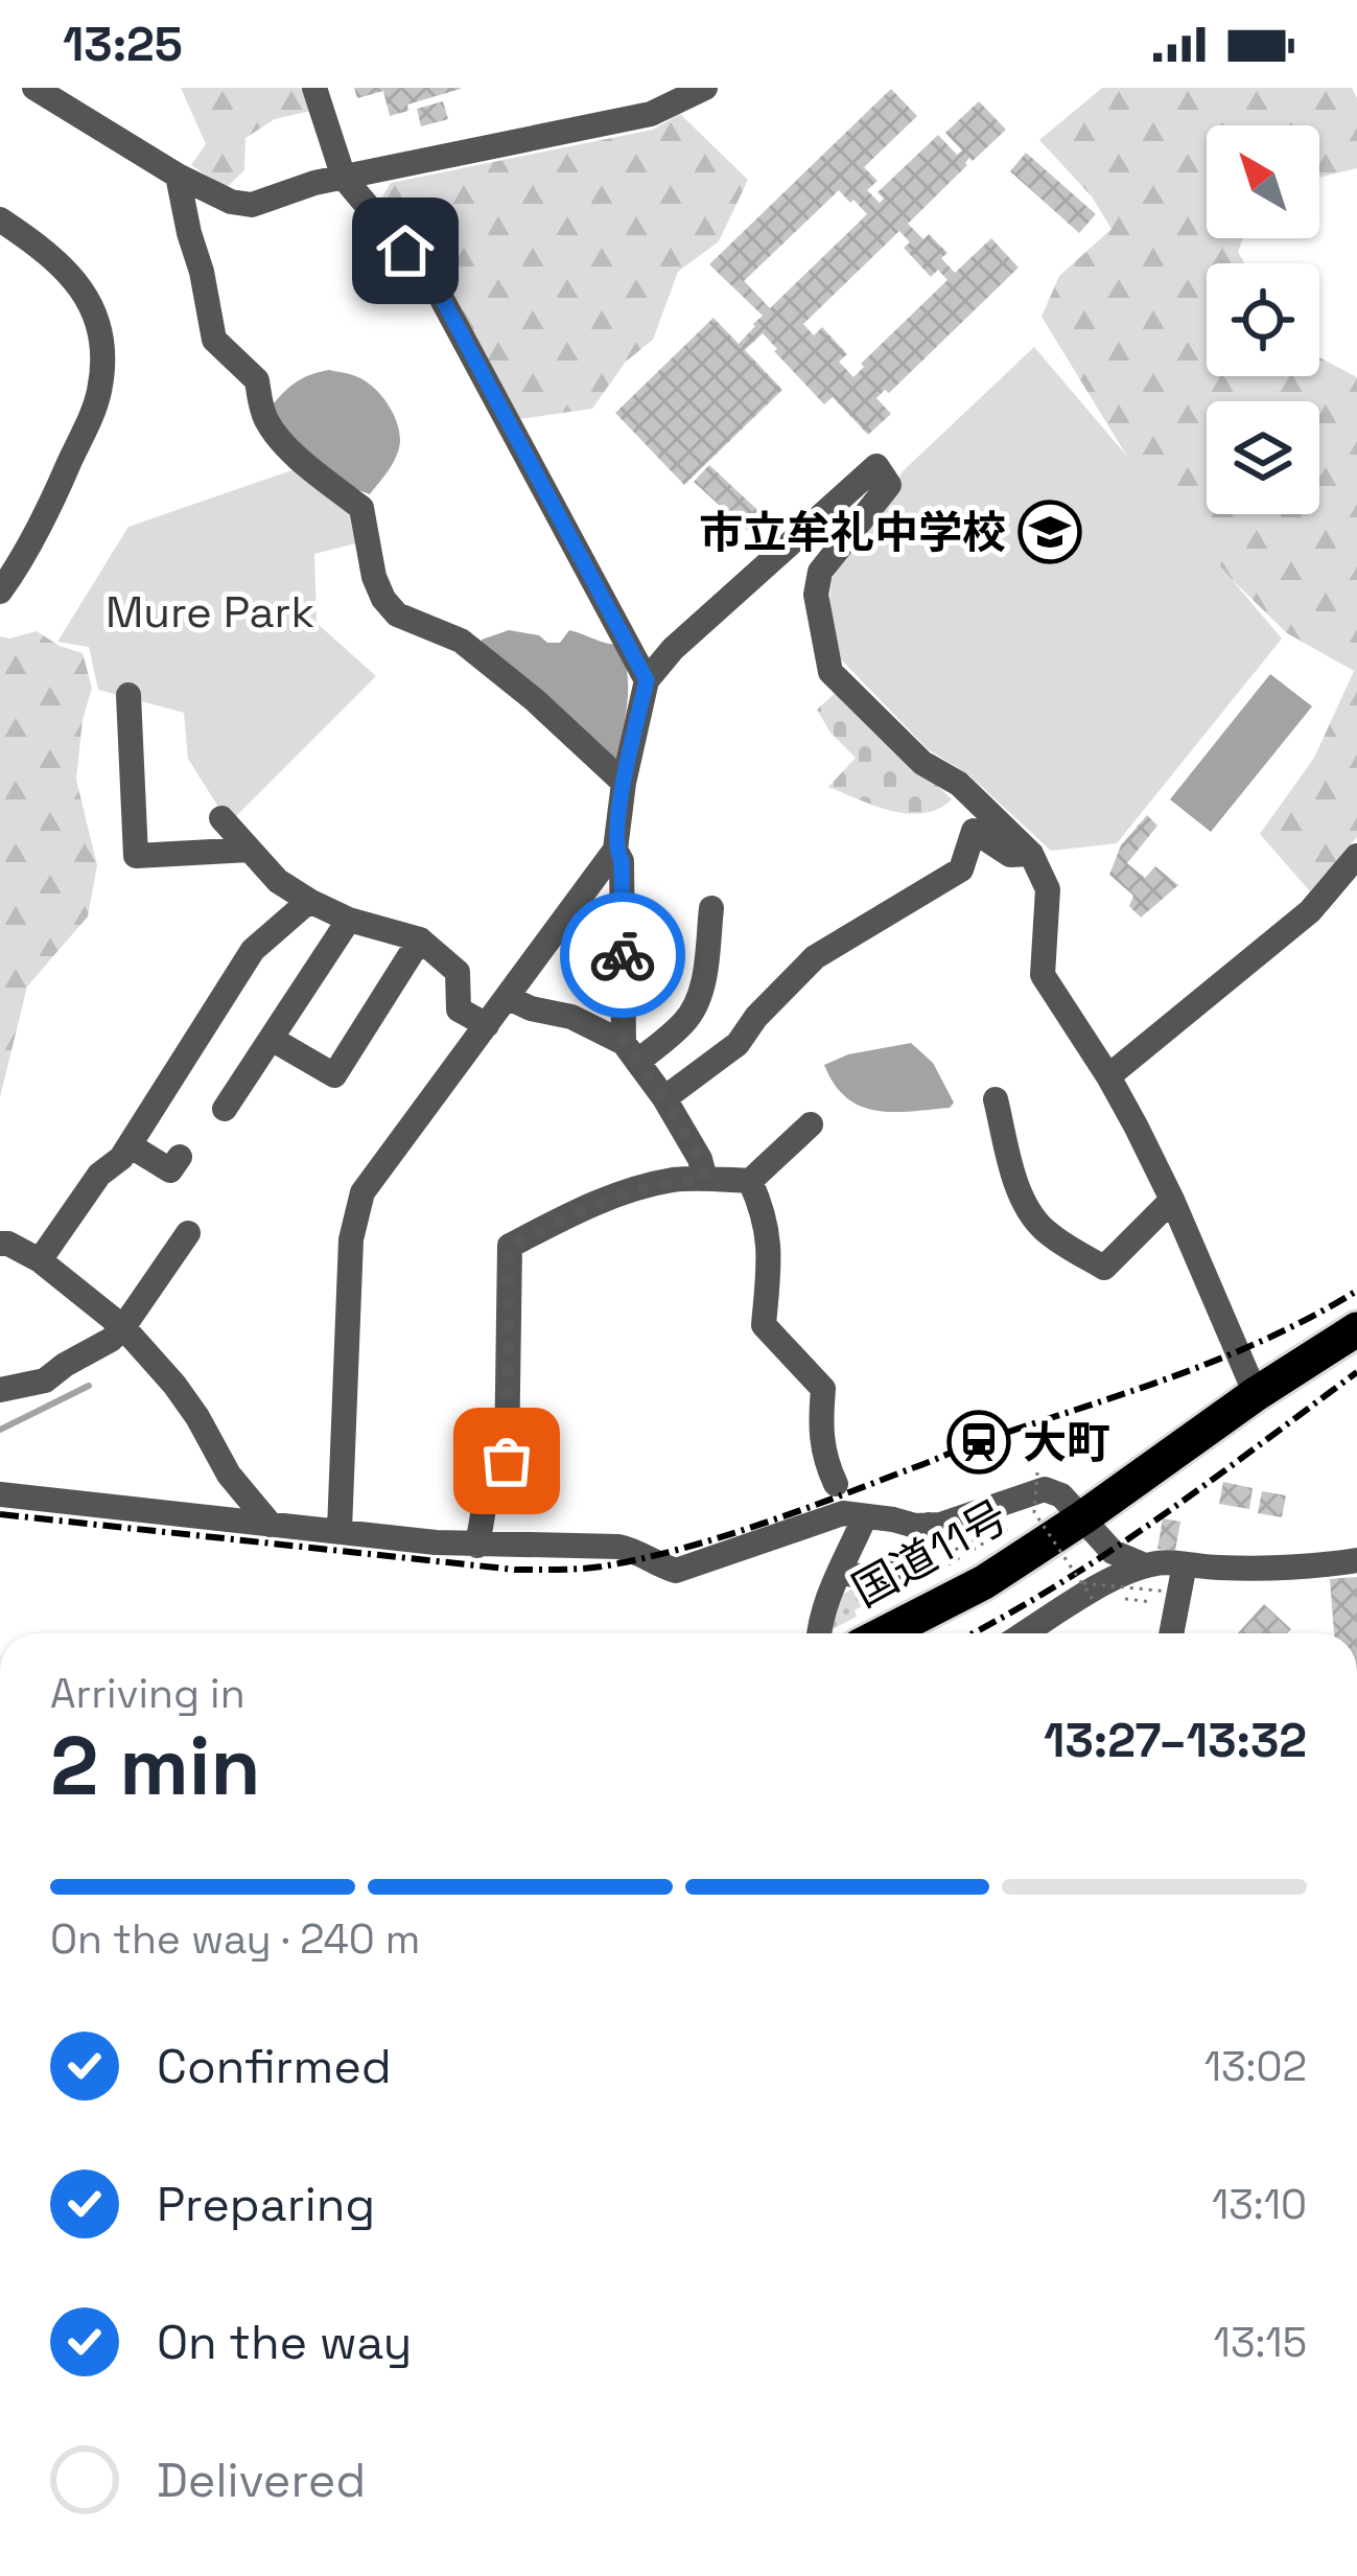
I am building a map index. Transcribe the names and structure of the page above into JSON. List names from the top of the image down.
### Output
{
  "streets": {
    "highway": ["国道11号"]
  },
  "parks": ["Mure Park"],
  "places": {
    "school or university": ["市立牟礼中学校"],
    "station": ["大町"]
  },
  "north": "top left",
  "page": {
    "status": "13:25",
    "heading": ["2 min", "Arriving in", "13:27–13:32"],
    "bar": "On the way · 240 m",
    "list": [
      ["Confirmed", "13:02"],
      ["Preparing", "13:10"],
      ["On the way", "13:15"],
      "Delivered"
    ]
  }
}
